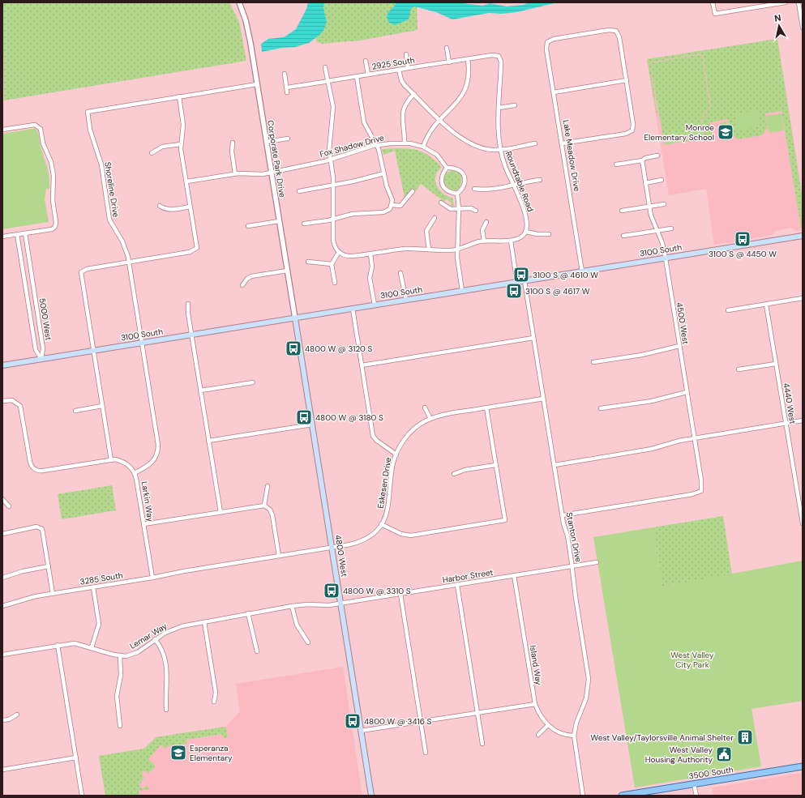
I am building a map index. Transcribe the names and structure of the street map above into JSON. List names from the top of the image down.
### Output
{
  "streets": {
    "main road": ["3100 South", "4800 West", "3500 South"],
    "street": [
      "2925 South",
      "Fox Shadow Drive",
      "Lake Meadow Drive",
      "Corporate Park Drive",
      "Roundtable Road",
      "Shoreline Drive",
      "5000 West",
      "4500 West",
      "4440 West",
      "Eskesen Drive",
      "Larkin Way",
      "Stanton Drive",
      "Harbor Street",
      "3285 South",
      "Lemar Way",
      "Island Way"
    ]
  },
  "crossings": [
    ["2925 South", "Roundtable Road"],
    ["Fox Shadow Drive", "Corporate Park Drive"],
    ["Lake Meadow Drive", "3100 South"],
    ["Corporate Park Drive", "3100 South"],
    ["Corporate Park Drive", "4800 West"],
    ["Shoreline Drive", "3100 South"],
    ["Shoreline Drive", "Larkin Way"],
    ["3100 South", "5000 West"],
    ["3100 South", "4500 West"],
    ["3100 South", "Stanton Drive"],
    ["3100 South", "4800 West"],
    ["4500 West", "Stanton Drive"],
    ["Eskesen Drive", "Stanton Drive"],
    ["Eskesen Drive", "4800 West"],
    ["Eskesen Drive", "3285 South"],
    ["Larkin Way", "3285 South"],
    ["Stanton Drive", "Harbor Street"],
    ["Stanton Drive", "Island Way"],
    ["4800 West", "Harbor Street"],
    ["4800 West", "Lemar Way"],
    ["Harbor Street", "Lemar Way"],
    ["Harbor Street", "Island Way"]
  ],
  "parks": ["West Valley City Park"],
  "places": {
    "school or university": ["Monroe Elementary School", "Esperanza Elementary"],
    "bus stop": [
      "3100 S @ 4450 W",
      "3100 S @ 4610 W",
      "3100 S @ 4617 W",
      "4800 W @ 3120 S",
      "4800 W @ 3180 S",
      "4800 W @ 3310 S",
      "4800 W @ 3416 S"
    ],
    "building": ["West Valley/Taylorsville Animal Shelter"],
    "public building": ["West Valley Housing Authority"]
  },
  "north": "top"
}
